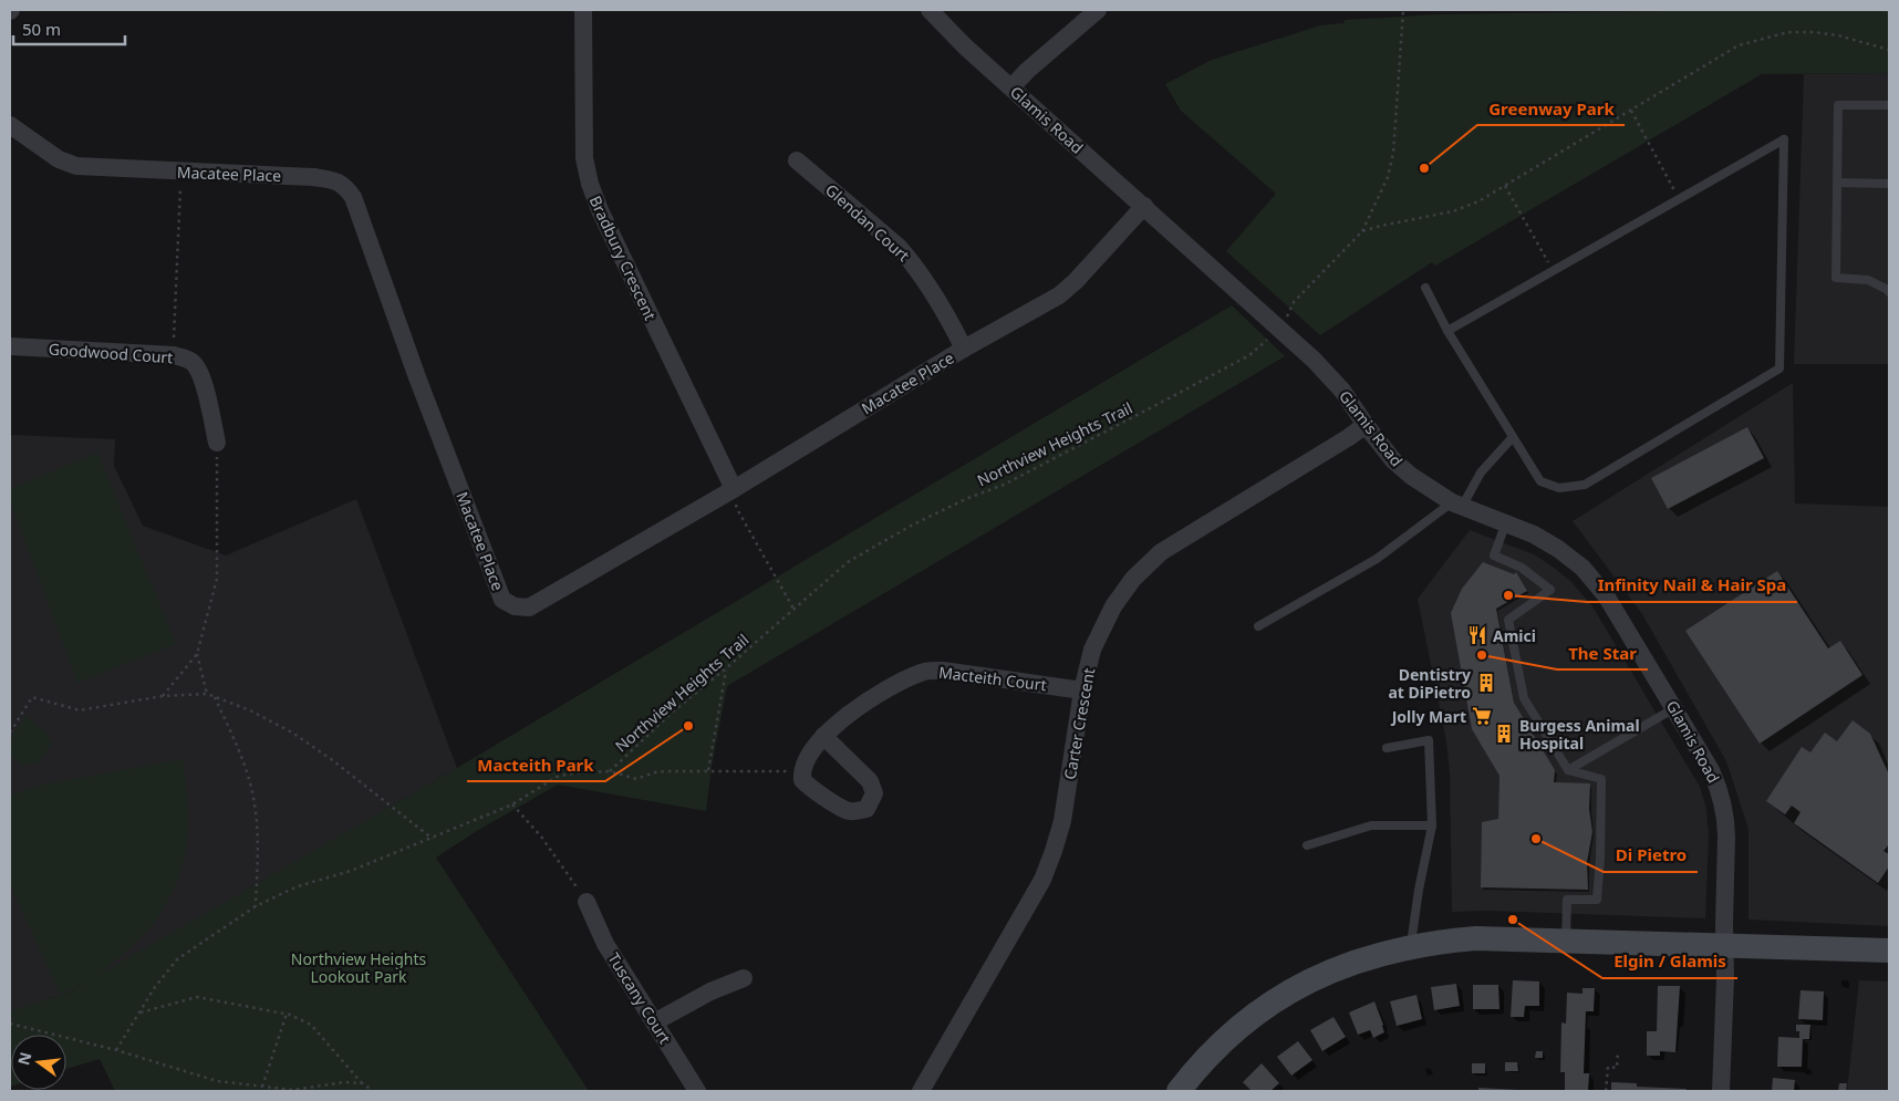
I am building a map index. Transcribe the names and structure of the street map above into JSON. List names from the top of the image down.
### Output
{
  "streets": {
    "street": [
      "Glamis Road",
      "Macatee Place",
      "Glendan Court",
      "Bradbury Crescent",
      "Goodwood Court",
      "Macteith Court",
      "Carter Crescent",
      "Tuscany Court"
    ],
    "path": ["Northview Heights Trail"]
  },
  "crossings": [
    ["Glamis Road", "Macatee Place"],
    ["Glamis Road", "Carter Crescent"],
    ["Macatee Place", "Glendan Court"],
    ["Macatee Place", "Bradbury Crescent"],
    ["Macteith Court", "Carter Crescent"]
  ],
  "parks": ["Northview Heights Lookout Park"],
  "places": {
    "other": [
      "Greenway Park",
      "Infinity Nail & Hair Spa",
      "The Star",
      "Macteith Park",
      "Di Pietro",
      "Elgin / Glamis"
    ],
    "restaurant": ["Amici"],
    "building": ["Dentistry at DiPietro", "Burgess Animal Hospital"],
    "supermarket": ["Jolly Mart"]
  },
  "scale_bar": "50 m",
  "north": "left"
}
